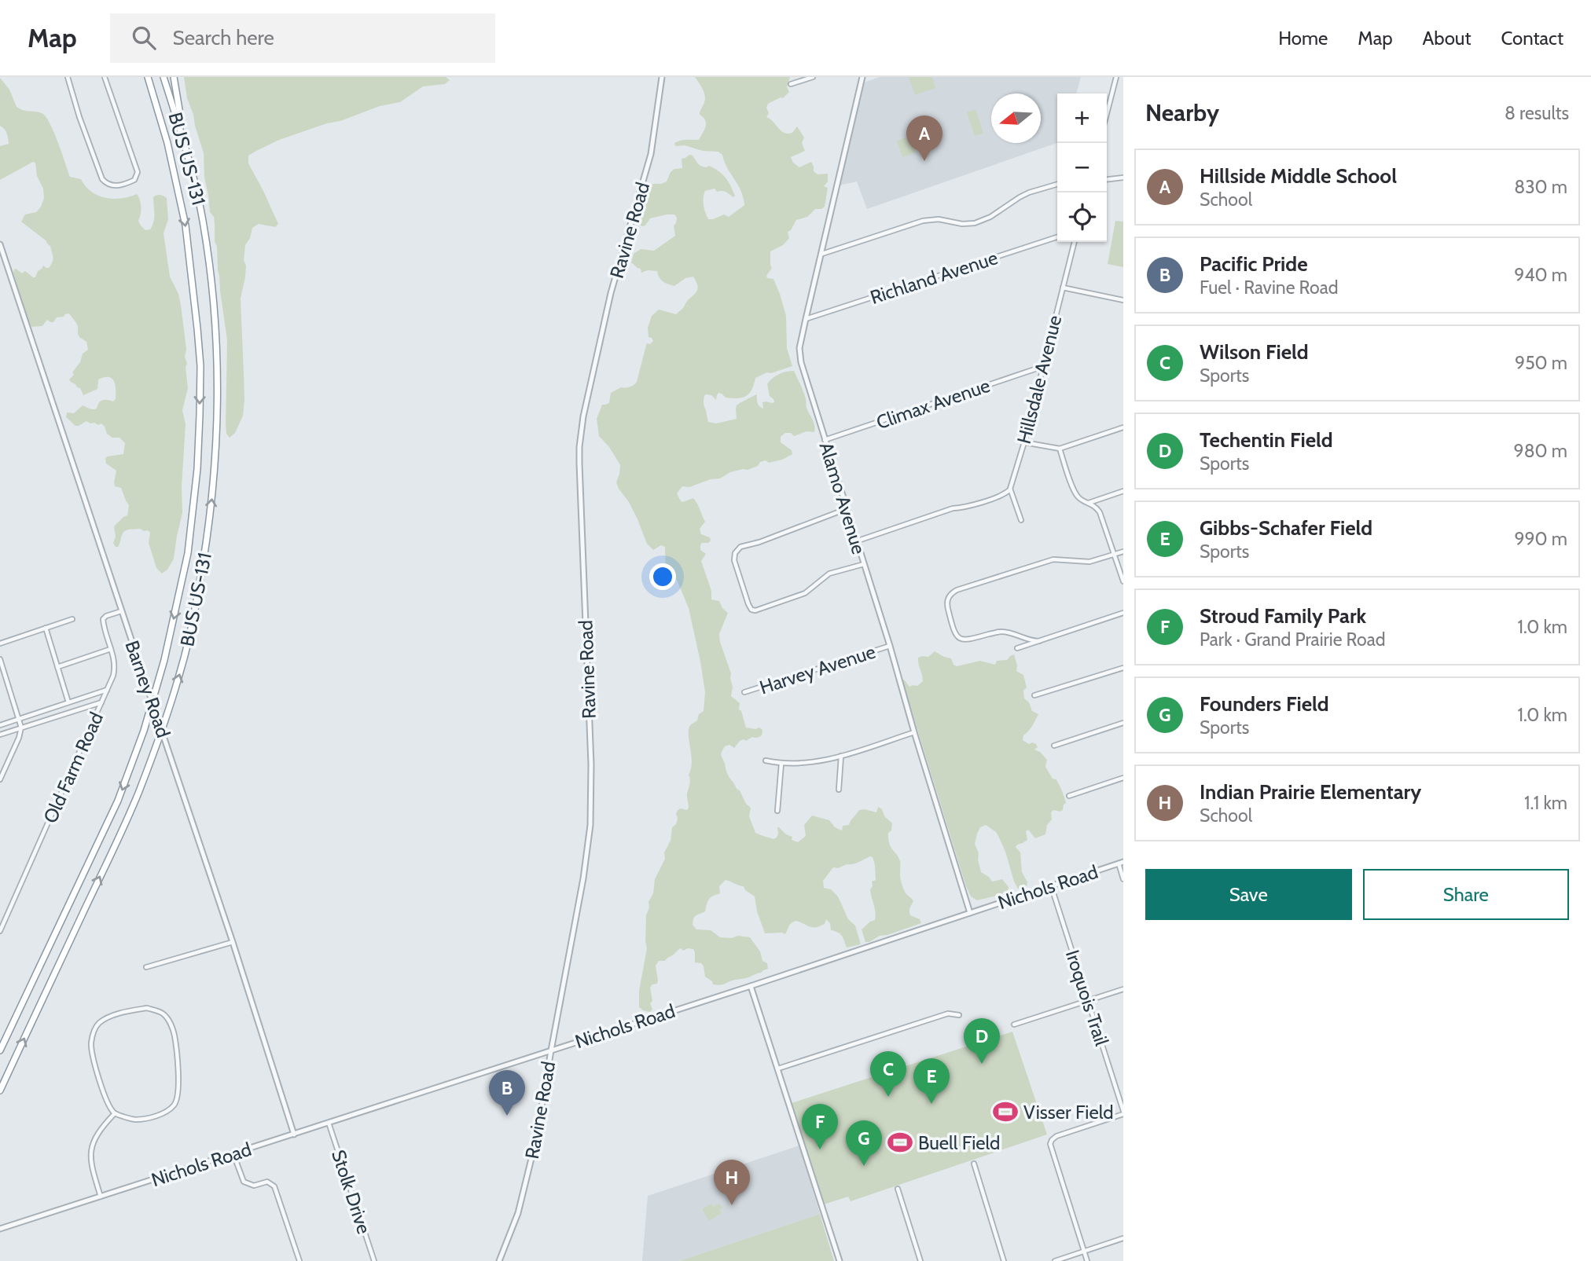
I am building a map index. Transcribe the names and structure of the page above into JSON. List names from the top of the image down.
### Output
{
  "streets": {
    "highway": ["BUS US-131"],
    "street": [
      "Ravine Road",
      "Richland Avenue",
      "Hillsdale Avenue",
      "Climax Avenue",
      "Alamo Avenue",
      "Harvey Avenue",
      "Barney Road",
      "Old Farm Road",
      "Nichols Road",
      "Iroquois Trail",
      "Stolk Drive"
    ]
  },
  "crossings": [
    ["Ravine Road", "Nichols Road"],
    ["Richland Avenue", "Alamo Avenue"],
    ["Hillsdale Avenue", "Climax Avenue"],
    ["Climax Avenue", "Alamo Avenue"],
    ["Alamo Avenue", "Harvey Avenue"],
    ["Alamo Avenue", "Nichols Road"],
    ["Barney Road", "Old Farm Road"],
    ["Barney Road", "Nichols Road"],
    ["Nichols Road", "Iroquois Trail"],
    ["Nichols Road", "Stolk Drive"]
  ],
  "places": {
    "sports": ["Visser Field", "Buell Field"]
  },
  "north": "left",
  "page": {
    "header": "Map",
    "search": "Search here",
    "nav": [
      "Home",
      "Map",
      "About",
      "Contact"
    ],
    "heading": ["Nearby", "8 results"],
    "map_buttons": ["+", "−"],
    "pins": [
      "A",
      "D",
      "C",
      "E",
      "B",
      "F",
      "G",
      "H"
    ],
    "list": [
      {
        "mark": "A",
        "name": "Hillside Middle School",
        "note": "School",
        "value": "830 m"
      },
      {
        "mark": "B",
        "name": "Pacific Pride",
        "note": "Fuel · Ravine Road",
        "value": "940 m"
      },
      {
        "mark": "C",
        "name": "Wilson Field",
        "note": "Sports",
        "value": "950 m"
      },
      {
        "mark": "D",
        "name": "Techentin Field",
        "note": "Sports",
        "value": "980 m"
      },
      {
        "mark": "E",
        "name": "Gibbs-Schafer Field",
        "note": "Sports",
        "value": "990 m"
      },
      {
        "mark": "F",
        "name": "Stroud Family Park",
        "note": "Park · Grand Prairie Road",
        "value": "1.0 km"
      },
      {
        "mark": "G",
        "name": "Founders Field",
        "note": "Sports",
        "value": "1.0 km"
      },
      {
        "mark": "H",
        "name": "Indian Prairie Elementary",
        "note": "School",
        "value": "1.1 km"
      }
    ],
    "buttons": ["Save", "Share"]
  }
}
